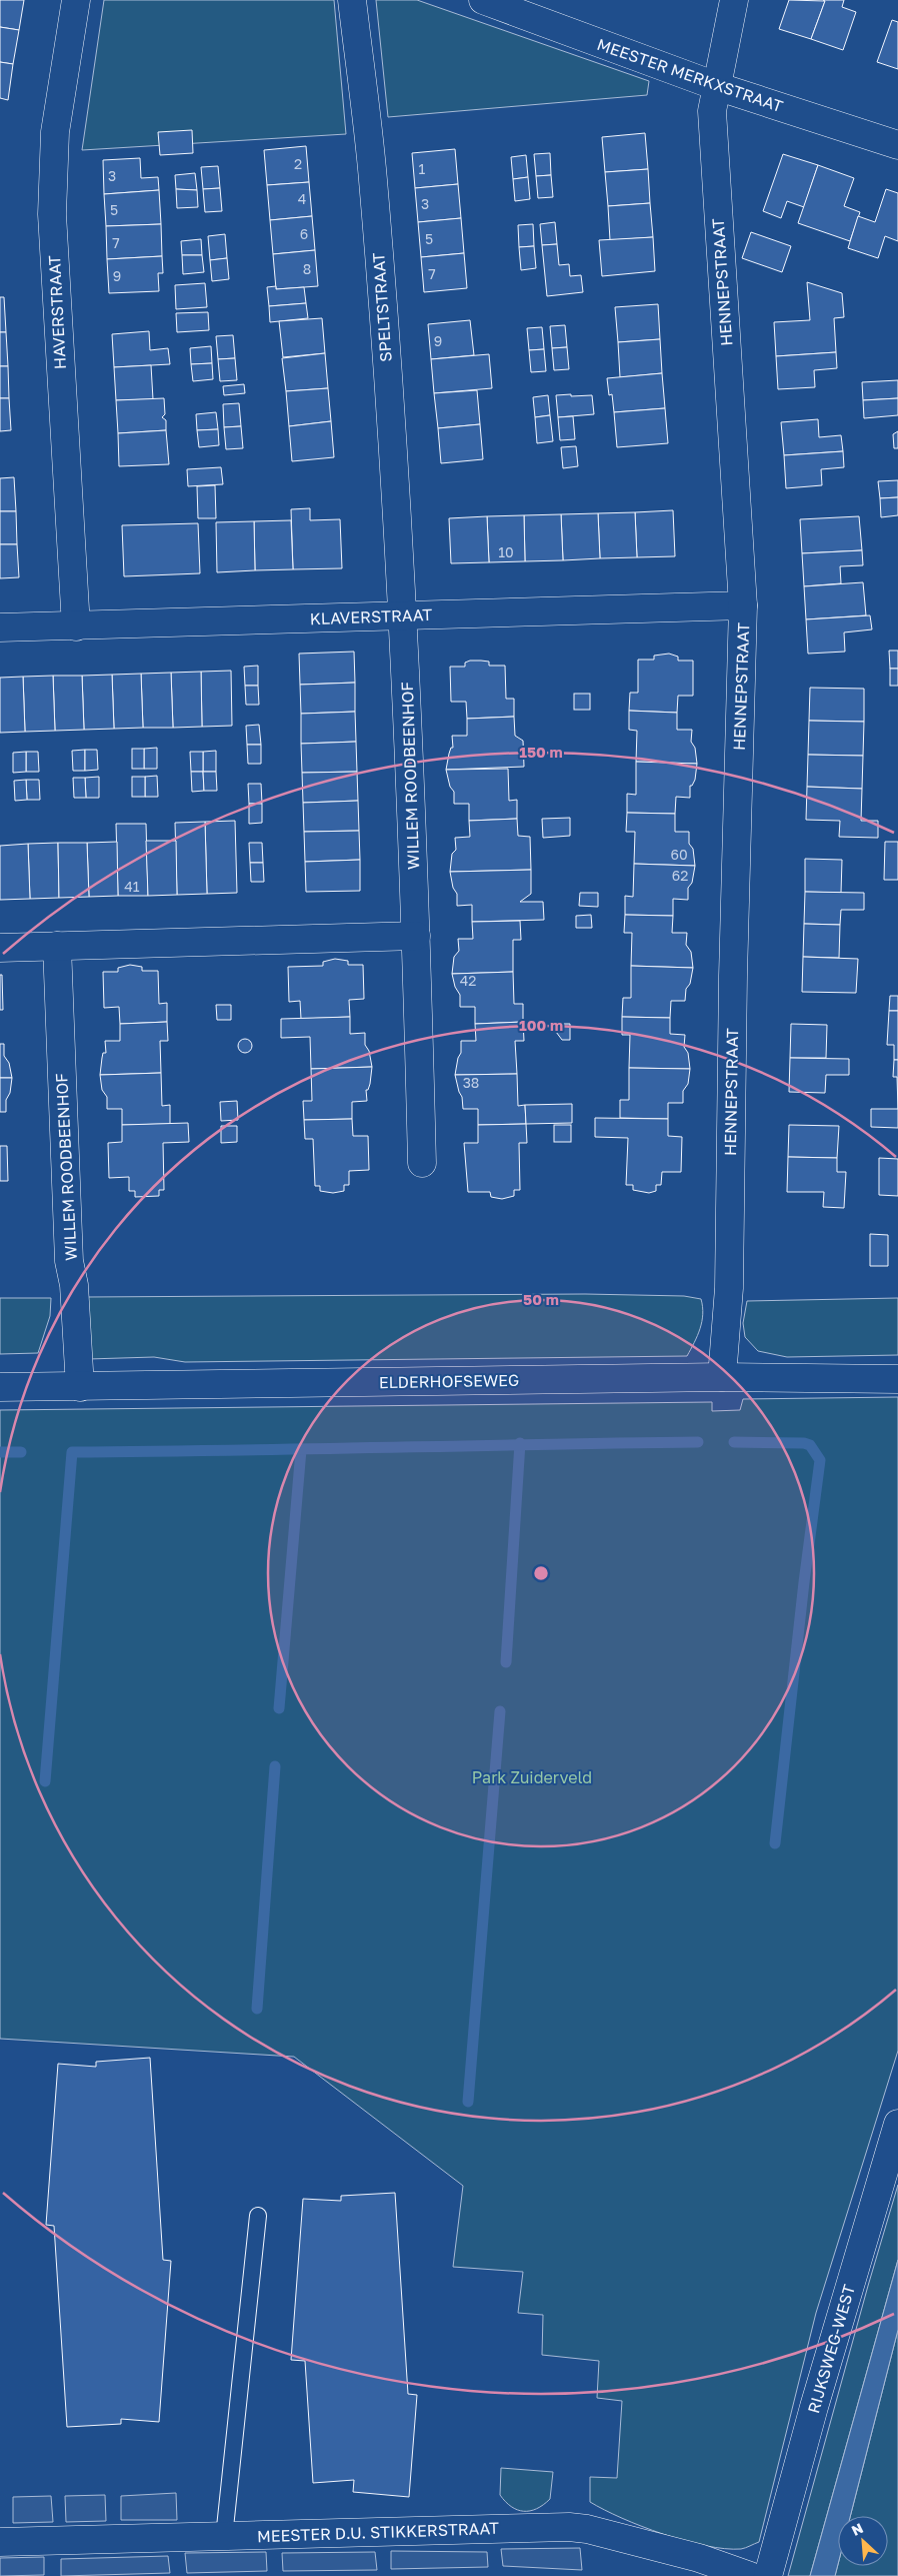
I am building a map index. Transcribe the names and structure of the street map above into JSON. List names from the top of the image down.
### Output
{
  "streets": {
    "street": [
      "MEESTER MERKXSTRAAT",
      "HENNEPSTRAAT",
      "SPELTSTRAAT",
      "HAVERSTRAAT",
      "KLAVERSTRAAT",
      "WILLEM ROODBEENHOF",
      "ELDERHOFSEWEG",
      "RIJKSWEG-WEST",
      "MEESTER D.U. STIKKERSTRAAT"
    ]
  },
  "crossings": [
    ["MEESTER MERKXSTRAAT", "HENNEPSTRAAT"],
    ["HENNEPSTRAAT", "KLAVERSTRAAT"],
    ["HENNEPSTRAAT", "ELDERHOFSEWEG"],
    ["SPELTSTRAAT", "KLAVERSTRAAT"],
    ["SPELTSTRAAT", "WILLEM ROODBEENHOF"],
    ["HAVERSTRAAT", "KLAVERSTRAAT"],
    ["KLAVERSTRAAT", "WILLEM ROODBEENHOF"],
    ["WILLEM ROODBEENHOF", "ELDERHOFSEWEG"]
  ],
  "parks": ["Park Zuiderveld"],
  "house_numbers": [
    "2",
    "1",
    "3",
    "4",
    "3",
    "5",
    "6",
    "5",
    "7",
    "8",
    "7",
    "9",
    "9",
    "10",
    "60",
    "62",
    "41",
    "42",
    "38"
  ],
  "north": "top left",
  "rings": ["150 m", "100 m", "50 m"]
}
